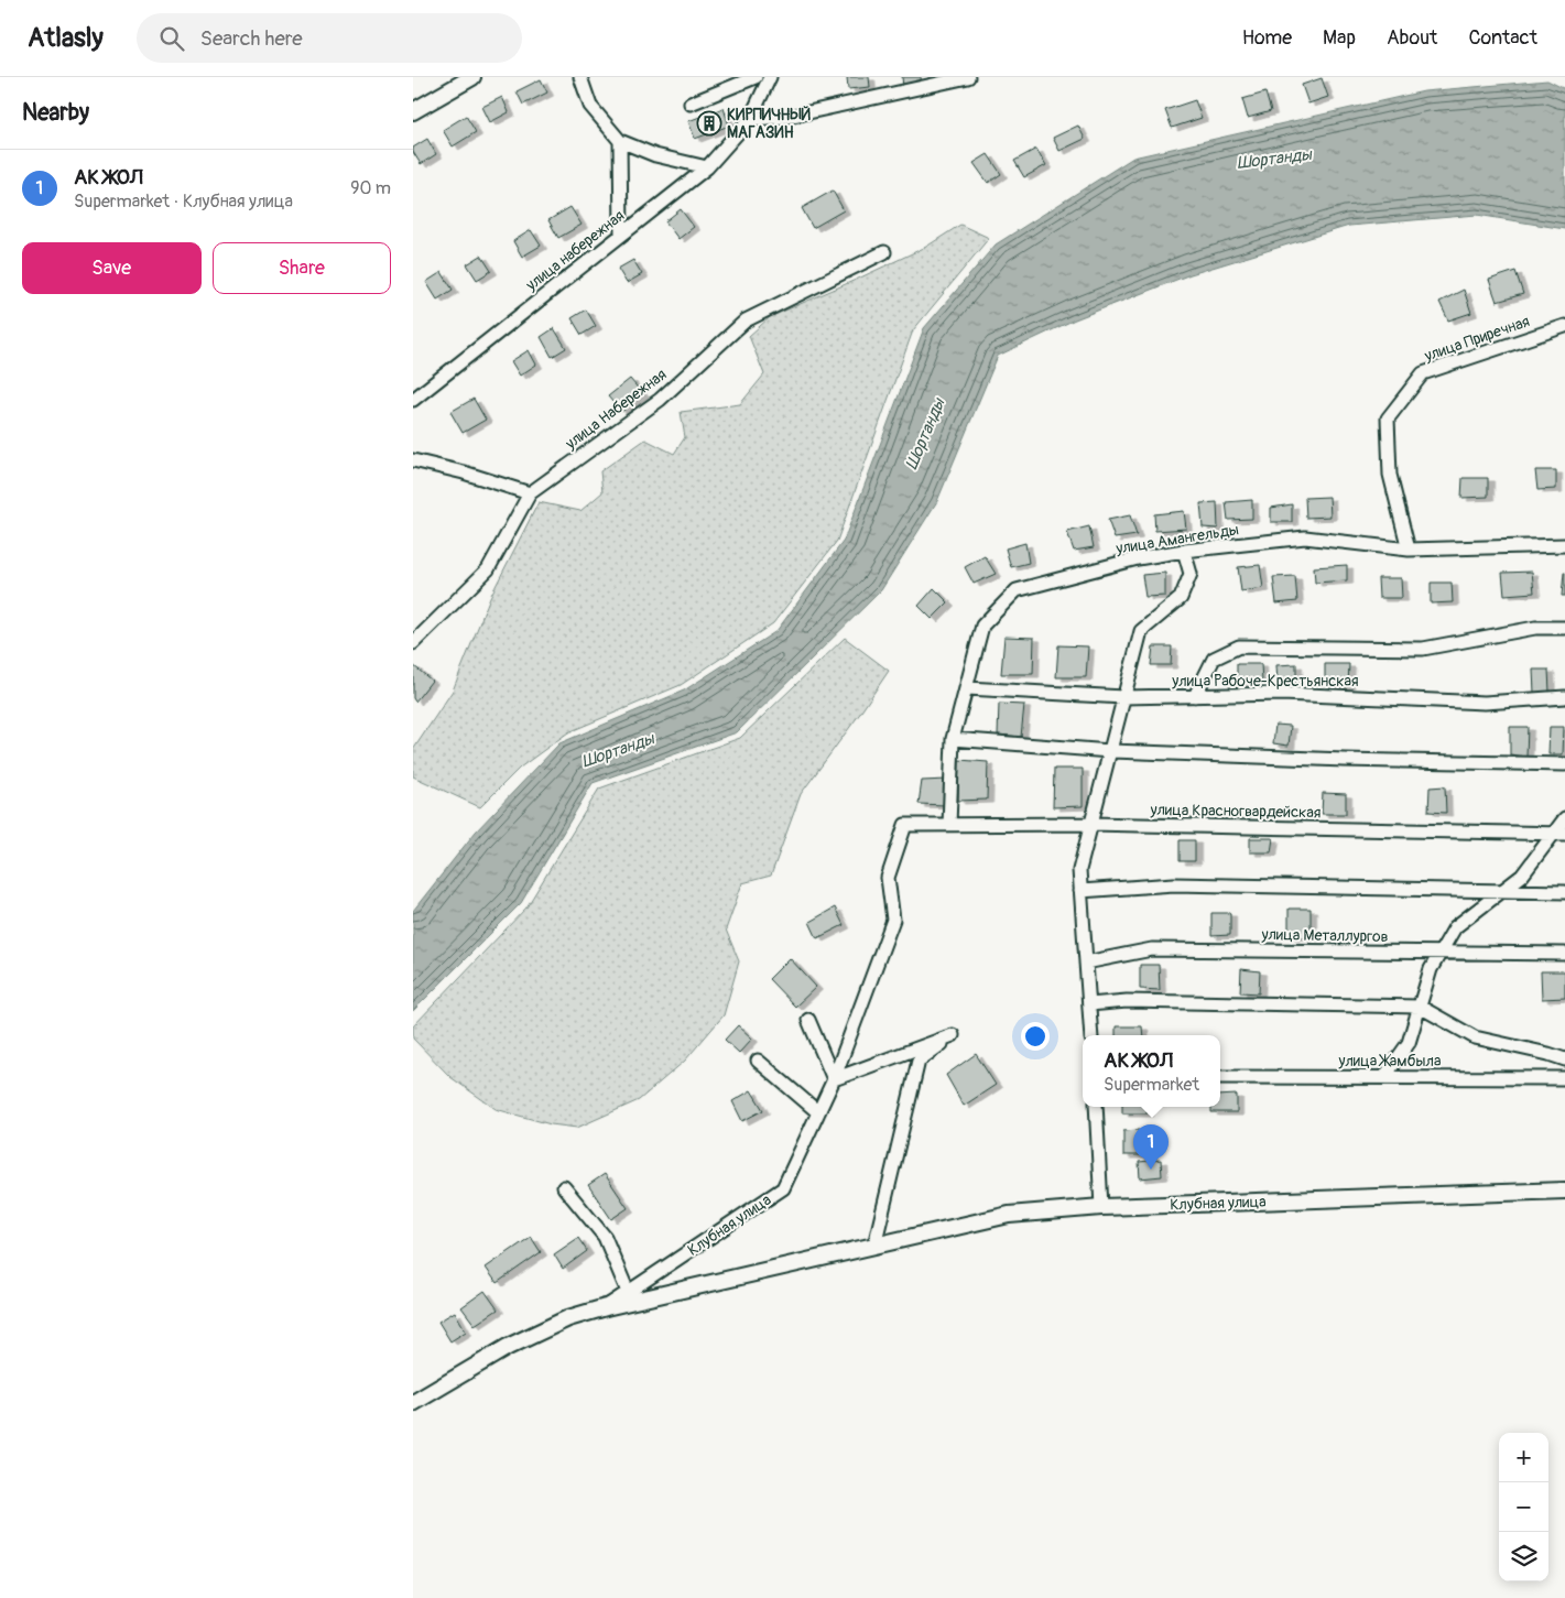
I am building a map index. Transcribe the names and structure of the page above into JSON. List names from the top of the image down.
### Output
{
  "streets": {
    "street": [
      "улица набережная",
      "улица Приречная",
      "улица Набережная",
      "улица Амангельды",
      "улица Рабоче-Крестьянская",
      "улица Красногвардейская",
      "улица Металлургов",
      "улица Жамбыла",
      "Клубная улица"
    ]
  },
  "crossings": [
    ["улица Приречная", "улица Амангельды"],
    ["улица Амангельды", "улица Рабоче-Крестьянская"],
    ["улица Амангельды", "улица Красногвардейская"],
    ["улица Красногвардейская", "Клубная улица"]
  ],
  "water": ["Шортанды"],
  "places": {
    "building": ["КИРПИЧНЫЙ МАГАЗИН"]
  },
  "page": {
    "header": "Atlasly",
    "search": "Search here",
    "nav": [
      "Home",
      "Map",
      "About",
      "Contact"
    ],
    "heading": "Nearby",
    "list": [
      {
        "mark": "1",
        "name": "АК ЖОЛ",
        "note": "Supermarket · Клубная улица",
        "value": "90 m"
      }
    ],
    "buttons": ["Save", "Share"],
    "popup": ["АК ЖОЛ", "Supermarket"],
    "pins": "1",
    "map_buttons": ["+", "−"]
  }
}
